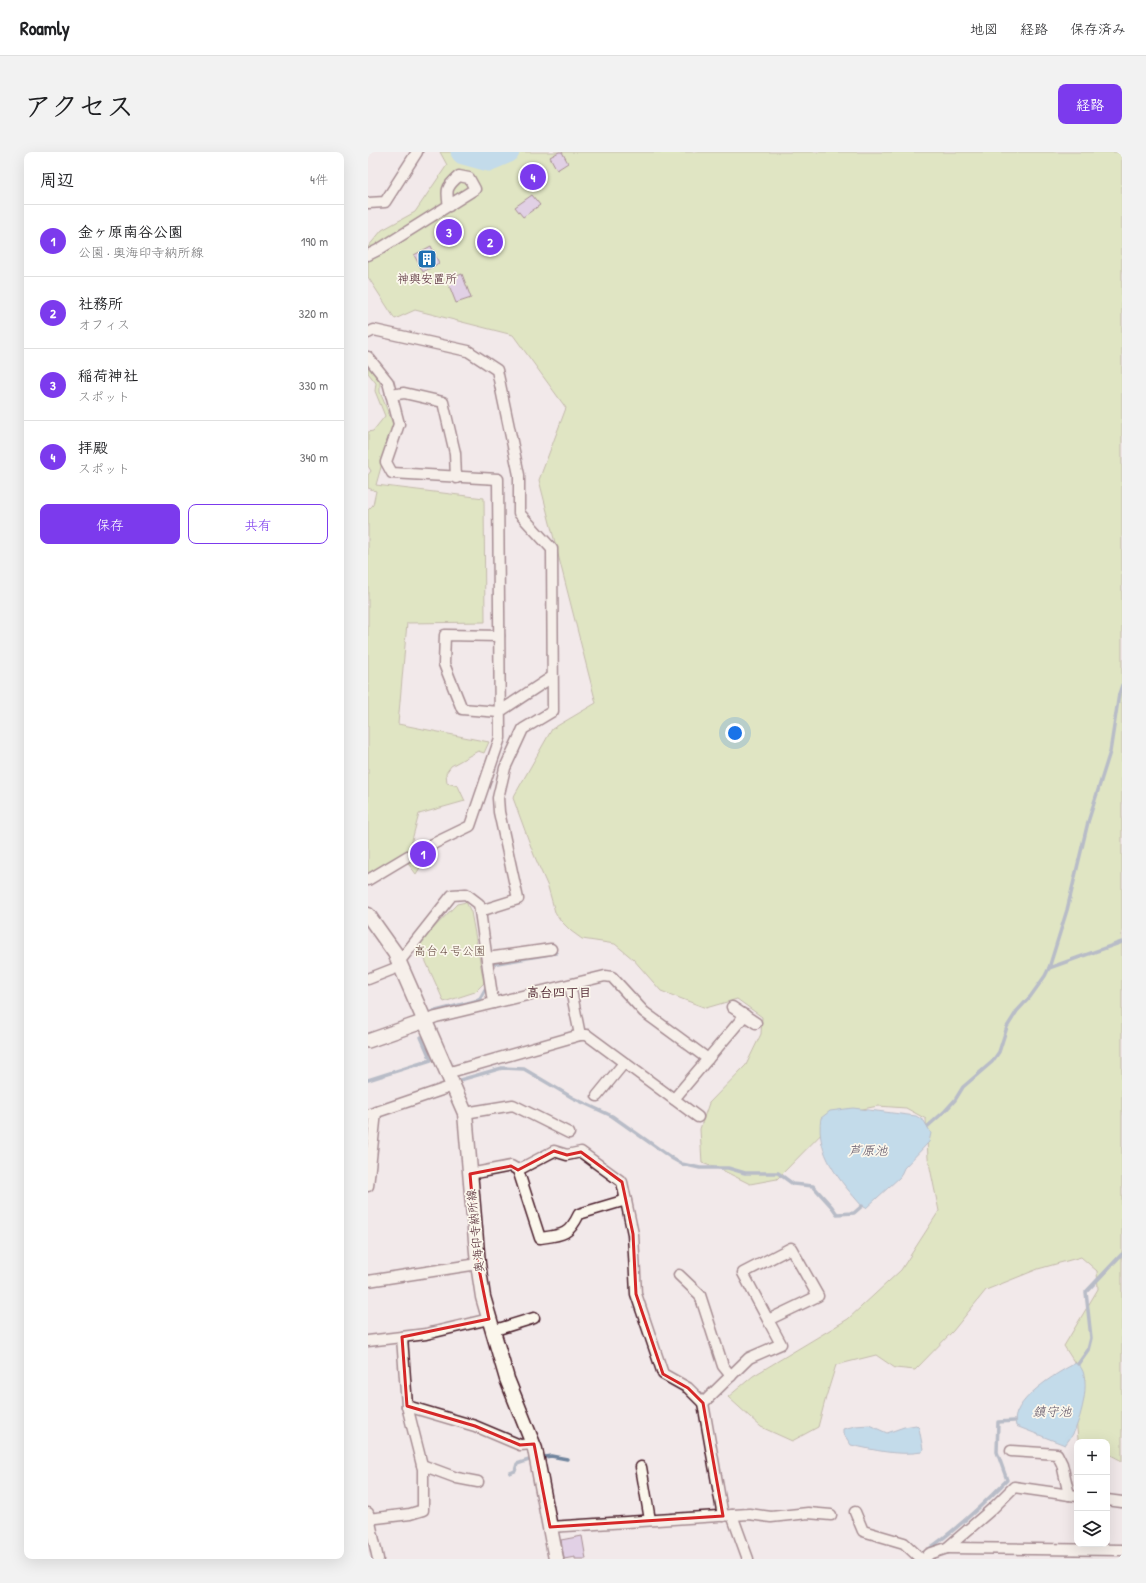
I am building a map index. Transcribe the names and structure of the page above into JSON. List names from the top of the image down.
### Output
{
  "streets": {
    "main road": ["奥海印寺納所線"]
  },
  "districts": ["高台四丁目"],
  "water": ["芦原池", "鎮守池"],
  "parks": ["高台４号公園"],
  "places": {
    "building": ["神輿安置所"]
  },
  "page": {
    "header": "Roamly",
    "nav": ["地図", "経路", "保存済み"],
    "title": "アクセス",
    "buttons": [
      "経路",
      ["保存", "共有"]
    ],
    "heading": ["周辺", "4件"],
    "pins": [
      "4",
      "3",
      "2",
      "1"
    ],
    "list": [
      {
        "mark": "1",
        "name": "金ヶ原南谷公園",
        "note": "公園 · 奥海印寺納所線",
        "value": "190 m"
      },
      {
        "mark": "2",
        "name": "社務所",
        "note": "オフィス",
        "value": "320 m"
      },
      {
        "mark": "3",
        "name": "稲荷神社",
        "note": "スポット",
        "value": "330 m"
      },
      {
        "mark": "4",
        "name": "拝殿",
        "note": "スポット",
        "value": "340 m"
      }
    ],
    "map_buttons": ["+", "−"]
  }
}
